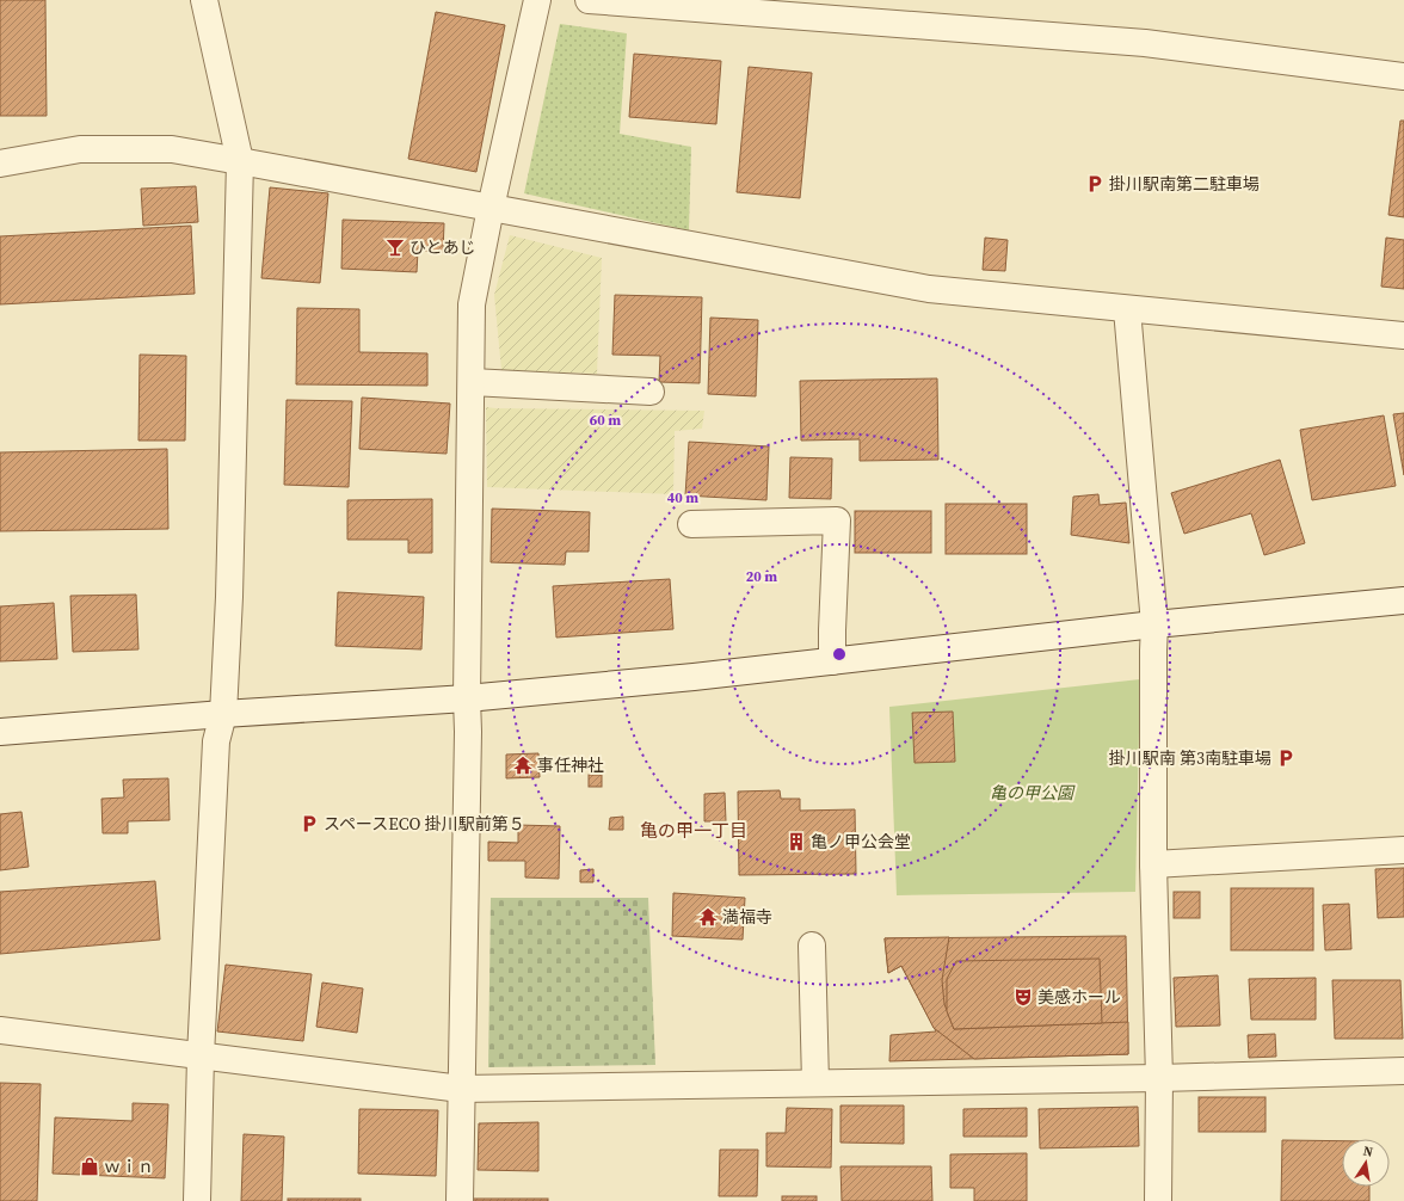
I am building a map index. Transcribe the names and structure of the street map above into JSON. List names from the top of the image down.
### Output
{
  "districts": ["亀の甲一丁目"],
  "parks": ["亀の甲公園"],
  "places": {
    "parking": ["掛川駅南第二駐車場", "掛川駅南 第3南駐車場", "スペースECO 掛川駅前第５"],
    "bar": ["ひとあじ"],
    "temple": ["事任神社", "満福寺"],
    "building": ["亀ノ甲公会堂"],
    "theatre": ["美感ホール"],
    "shop": ["ｗｉｎ"]
  },
  "north": "top",
  "rings": ["60 m", "40 m", "20 m"]
}
